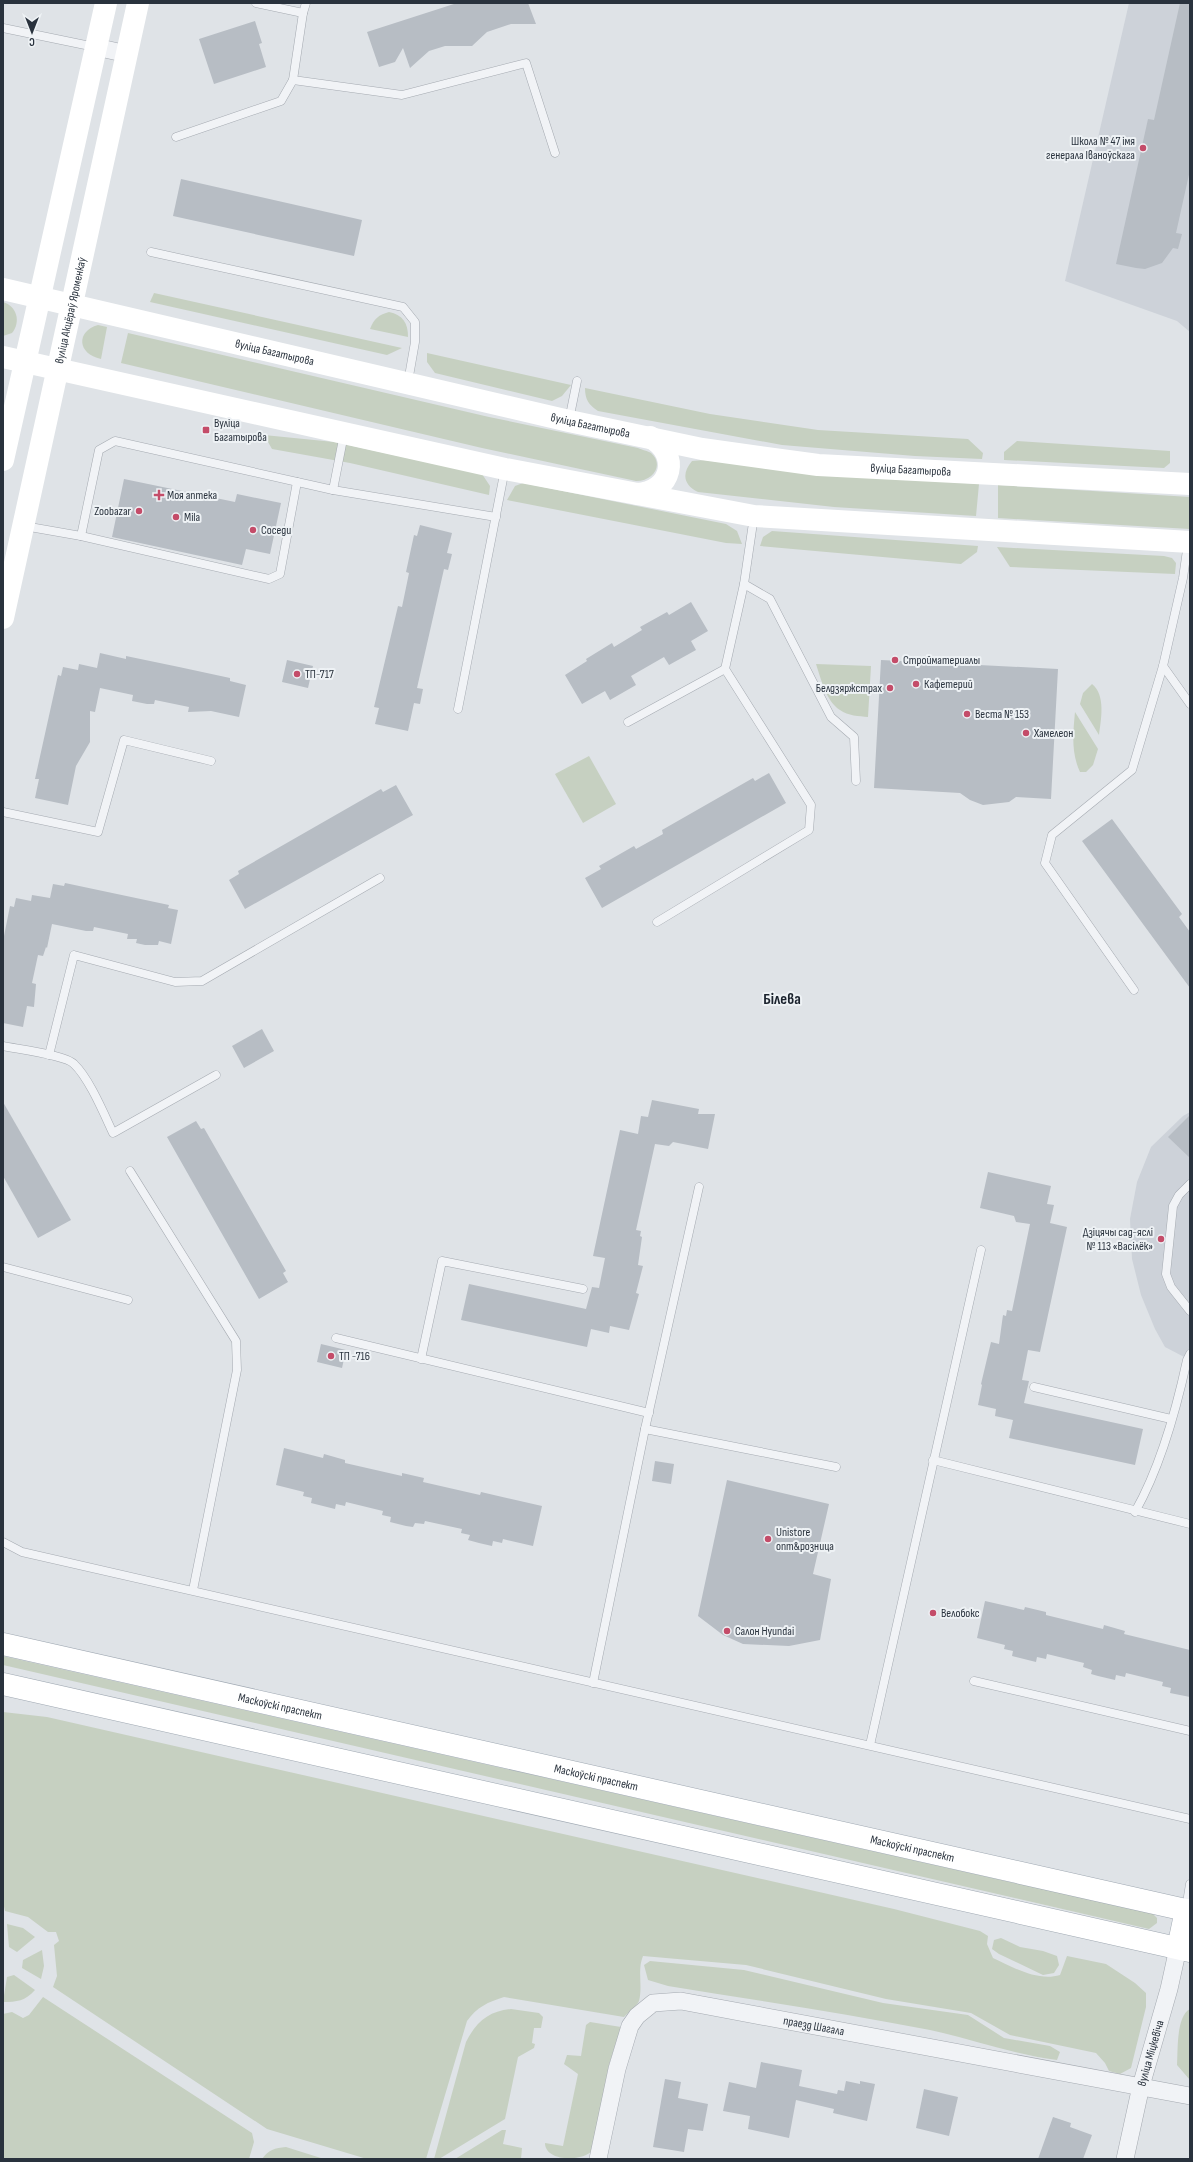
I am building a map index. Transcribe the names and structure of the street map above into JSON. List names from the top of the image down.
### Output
{
  "streets": {
    "street": [
      "вуліца Акцёраў Яроменкаў",
      "вуліца Багатырова",
      "Маскоўскі праспект",
      "праезд Шагала",
      "вуліца Міцкевіча"
    ]
  },
  "crossings": [
    ["вуліца Акцёраў Яроменкаў", "вуліца Багатырова"],
    ["праезд Шагала", "вуліца Міцкевіча"]
  ],
  "districts": ["Білева"],
  "places": {
    "other": [
      "Школа № 47 імя генерала Іваноўскага",
      "Zoobazar",
      "Mila",
      "Соседи",
      "Стройматериалы",
      "ТП-717",
      "Кафетерий",
      "Белдзяржстрах",
      "Веста № 153",
      "Хамелеон",
      "Дзіцячы сад-яслі № 113 «Васілёк»",
      "ТП -716",
      "Unistore опт&розница",
      "Велобокс",
      "Салон Hyundai"
    ],
    "transit": ["Вуліца Багатырова"],
    "health": ["Моя аптека"]
  },
  "north": "bottom"
}
